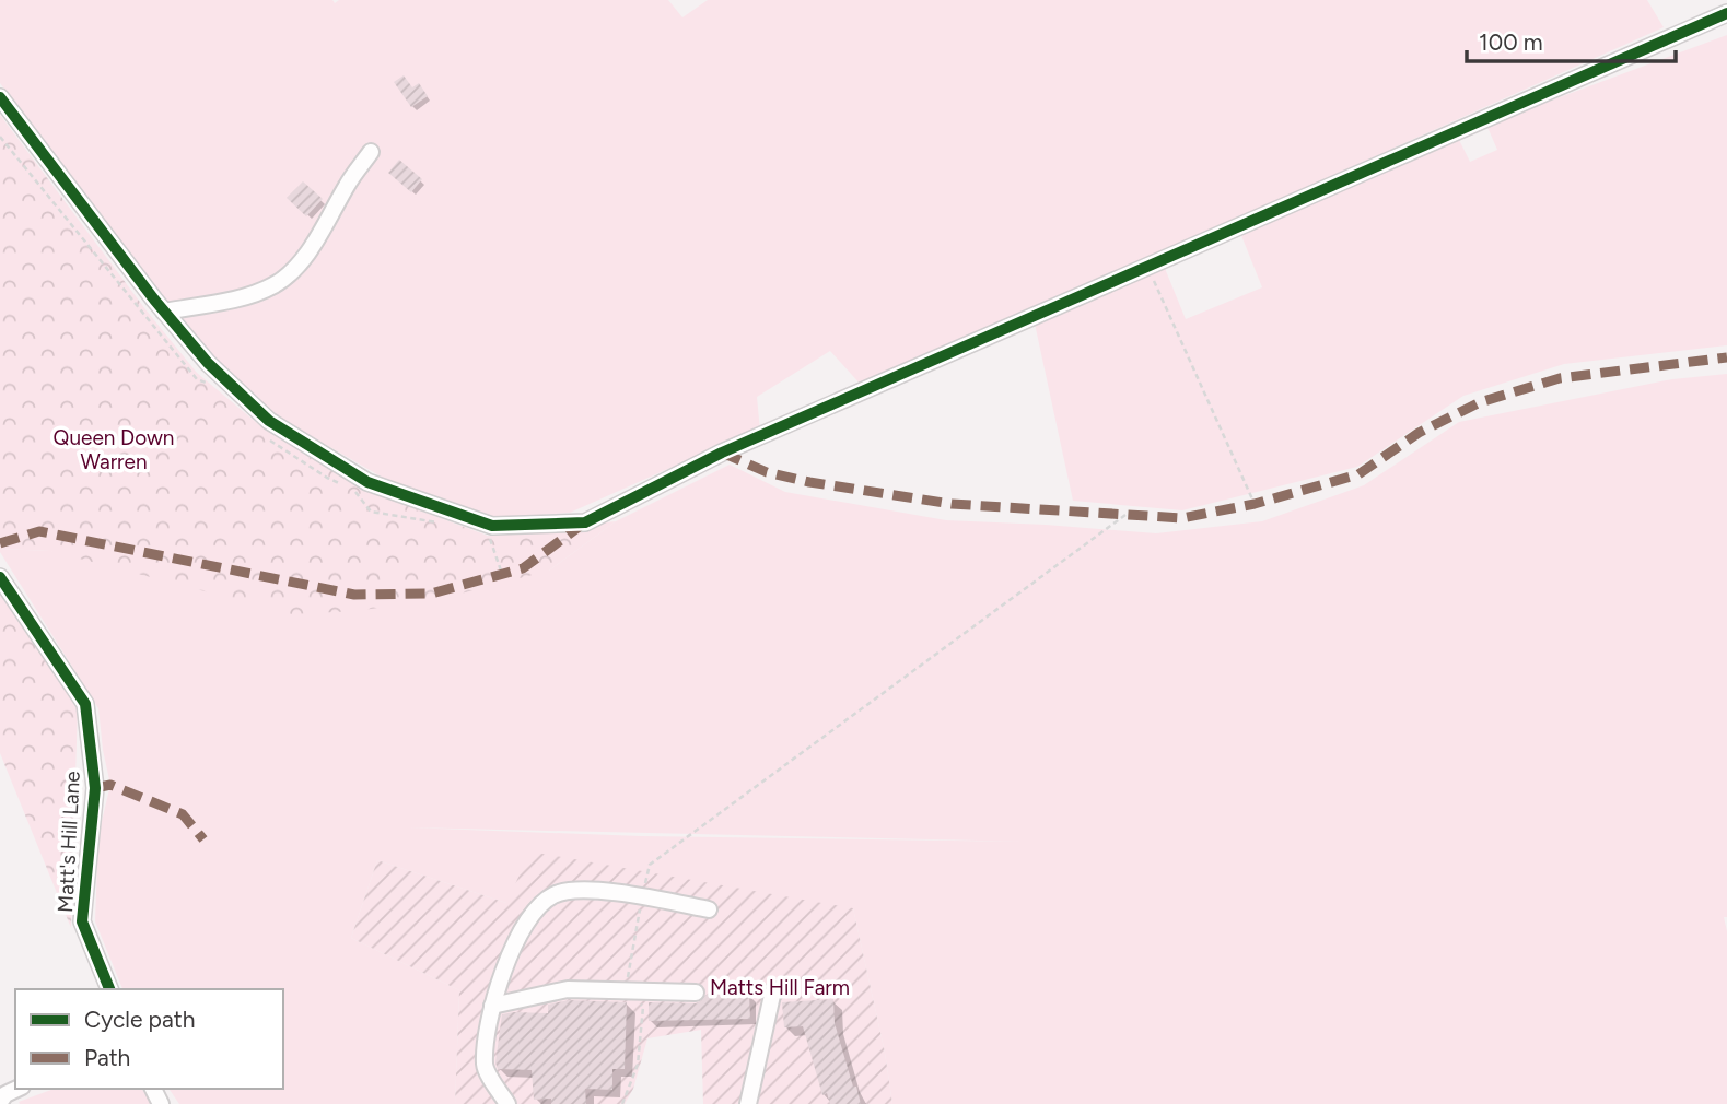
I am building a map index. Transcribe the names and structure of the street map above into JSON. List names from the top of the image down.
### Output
{
  "streets": {
    "street": ["Matt's Hill Lane"]
  },
  "parks": ["Queen Down Warren", "Matts Hill Farm"],
  "legend": ["Cycle path", "Path"],
  "scale_bar": "100 m"
}
